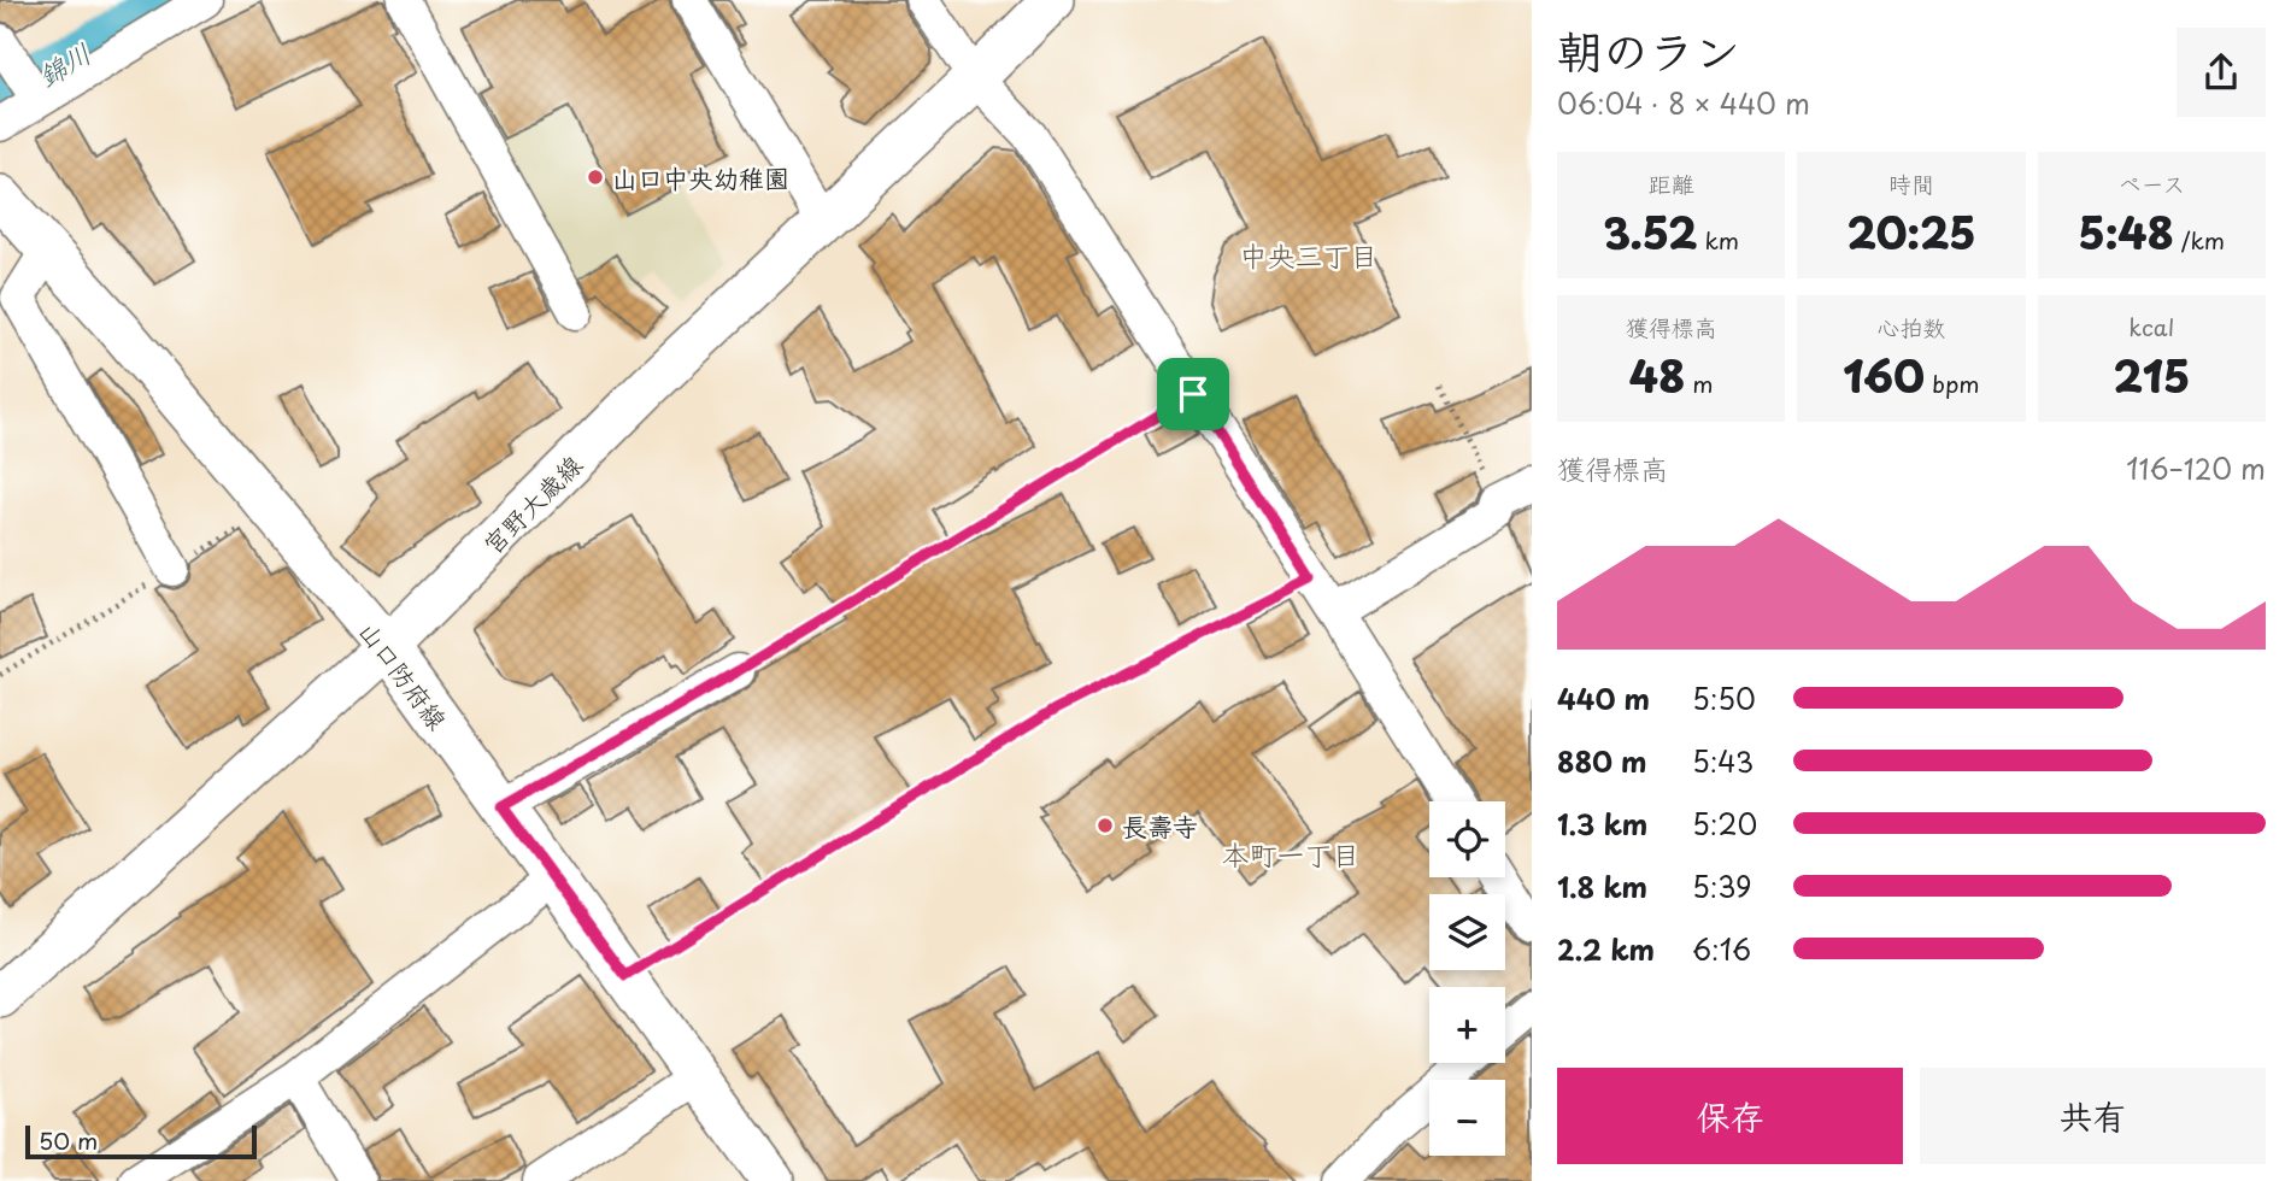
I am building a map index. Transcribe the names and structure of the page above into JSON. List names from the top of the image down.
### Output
{
  "streets": {
    "main road": ["宮野大歳線", "山口防府線"]
  },
  "crossings": [
    ["宮野大歳線", "山口防府線"]
  ],
  "districts": ["中央三丁目", "本町一丁目"],
  "water": ["錦川"],
  "places": ["山口中央幼稚園", "長壽寺"],
  "scale_bar": "50 m",
  "page": {
    "heading": ["朝のラン", "06:04 · 8 × 440 m"],
    "stats": [
      ["距離", "3.52 km"],
      ["時間", "20:25"],
      ["ペース", "5:48 /km"],
      ["獲得標高", "48 m"],
      ["心拍数", "160 bpm"],
      ["kcal", "215"]
    ],
    "chart": ["獲得標高", "116–120 m"],
    "list": [
      {
        "name": "440 m",
        "note": "5:50"
      },
      {
        "name": "880 m",
        "note": "5:43"
      },
      {
        "name": "1.3 km",
        "note": "5:20"
      },
      {
        "name": "1.8 km",
        "note": "5:39"
      },
      {
        "name": "2.2 km",
        "note": "6:16"
      }
    ],
    "map_buttons": ["+", "−"],
    "buttons": ["保存", "共有"],
    "scale": "50 m"
  }
}
